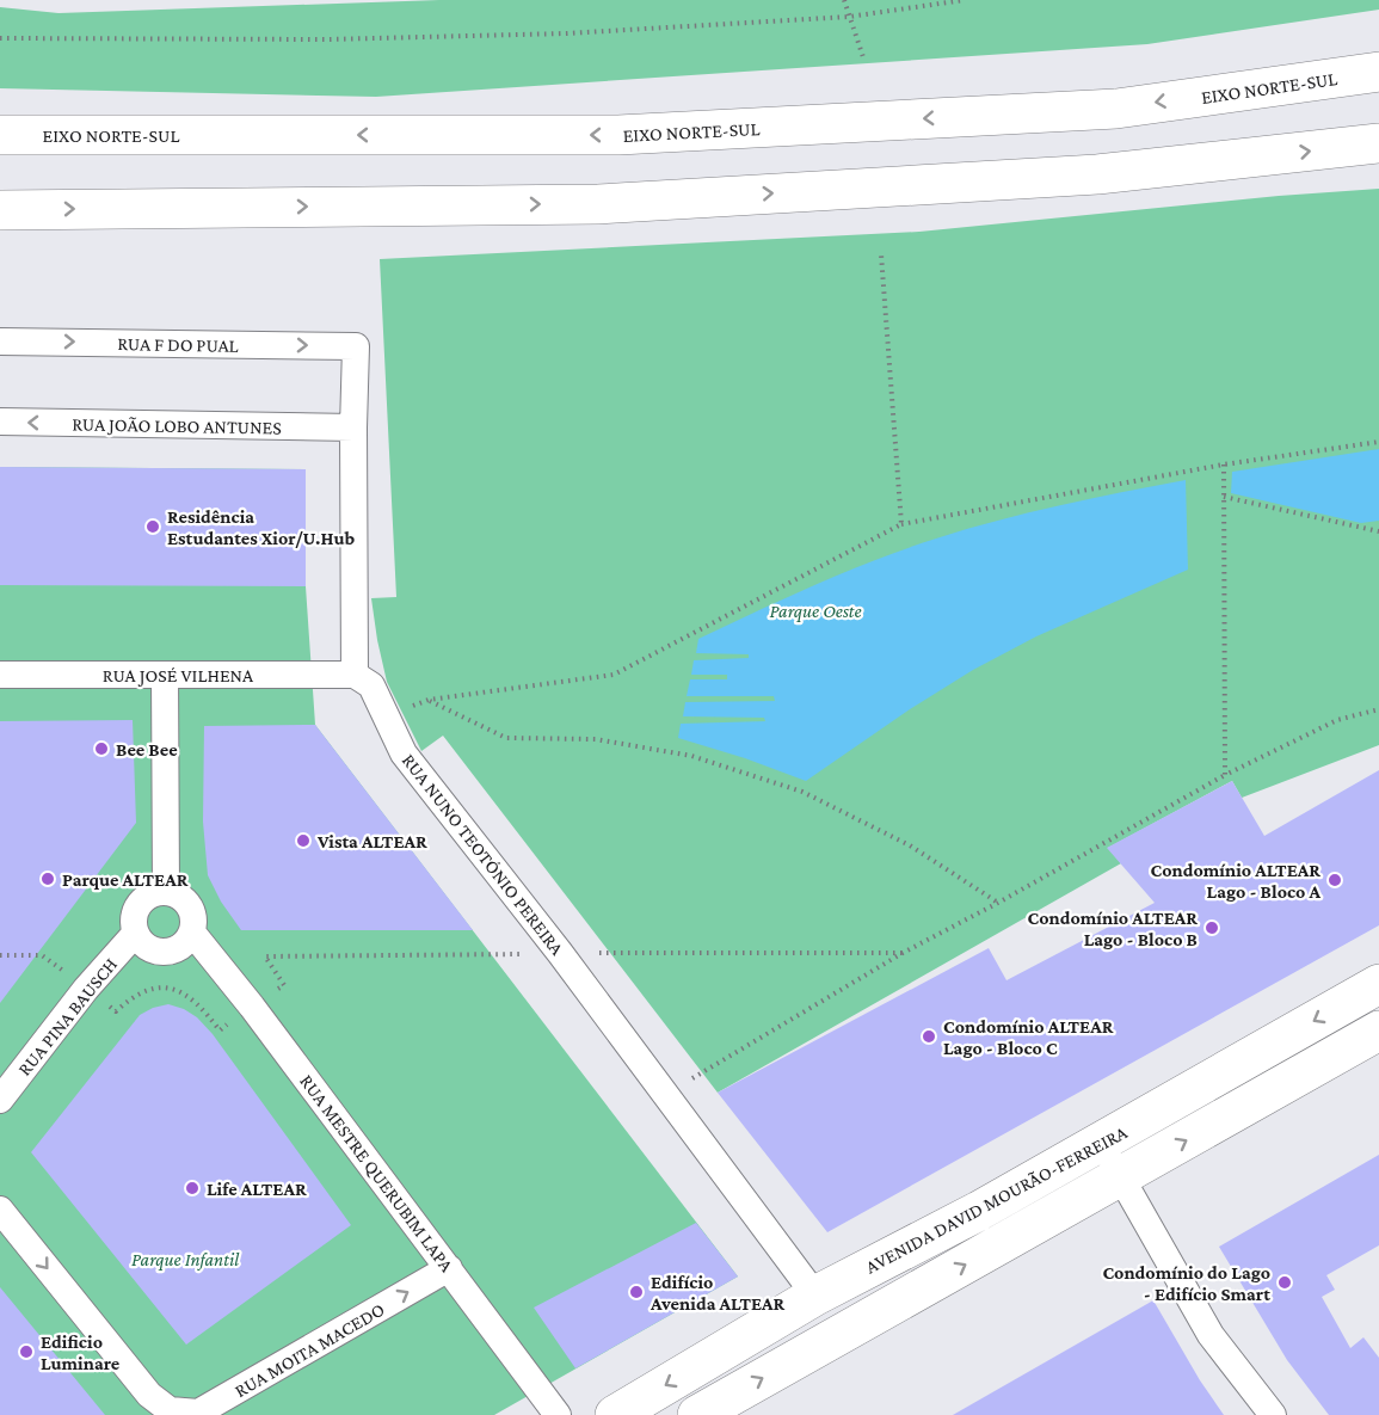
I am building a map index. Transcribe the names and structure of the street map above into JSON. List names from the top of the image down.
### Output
{
  "streets": {
    "main road": ["EIXO NORTE-SUL", "AVENIDA DAVID MOURÃO-FERREIRA"],
    "street": [
      "RUA F DO PUAL",
      "RUA JOÃO LOBO ANTUNES",
      "RUA JOSÉ VILHENA",
      "RUA NUNO TEOTÓNIO PEREIRA",
      "RUA PINA BAUSCH",
      "RUA MESTRE QUERUBIM LAPA",
      "RUA MOITA MACEDO"
    ]
  },
  "crossings": [
    ["RUA F DO PUAL", "RUA JOÃO LOBO ANTUNES"],
    ["RUA JOSÉ VILHENA", "RUA NUNO TEOTÓNIO PEREIRA"],
    ["RUA NUNO TEOTÓNIO PEREIRA", "AVENIDA DAVID MOURÃO-FERREIRA"],
    ["RUA PINA BAUSCH", "RUA MESTRE QUERUBIM LAPA"],
    ["RUA MESTRE QUERUBIM LAPA", "RUA MOITA MACEDO"]
  ],
  "one_way": ["RUA F DO PUAL", "RUA JOÃO LOBO ANTUNES"],
  "parks": ["Parque Oeste", "Parque Infantil"],
  "places": [
    "Residência Estudantes Xior/U.Hub",
    "Bee Bee",
    "Vista ALTEAR",
    "Parque ALTEAR",
    "Condomínio ALTEAR Lago - Bloco A",
    "Condomínio ALTEAR Lago - Bloco B",
    "Condomínio ALTEAR Lago - Bloco C",
    "Life ALTEAR",
    "Condomínio do Lago - Edifício Smart",
    "Edifício Avenida ALTEAR",
    "Edificio Luminare"
  ]
}
